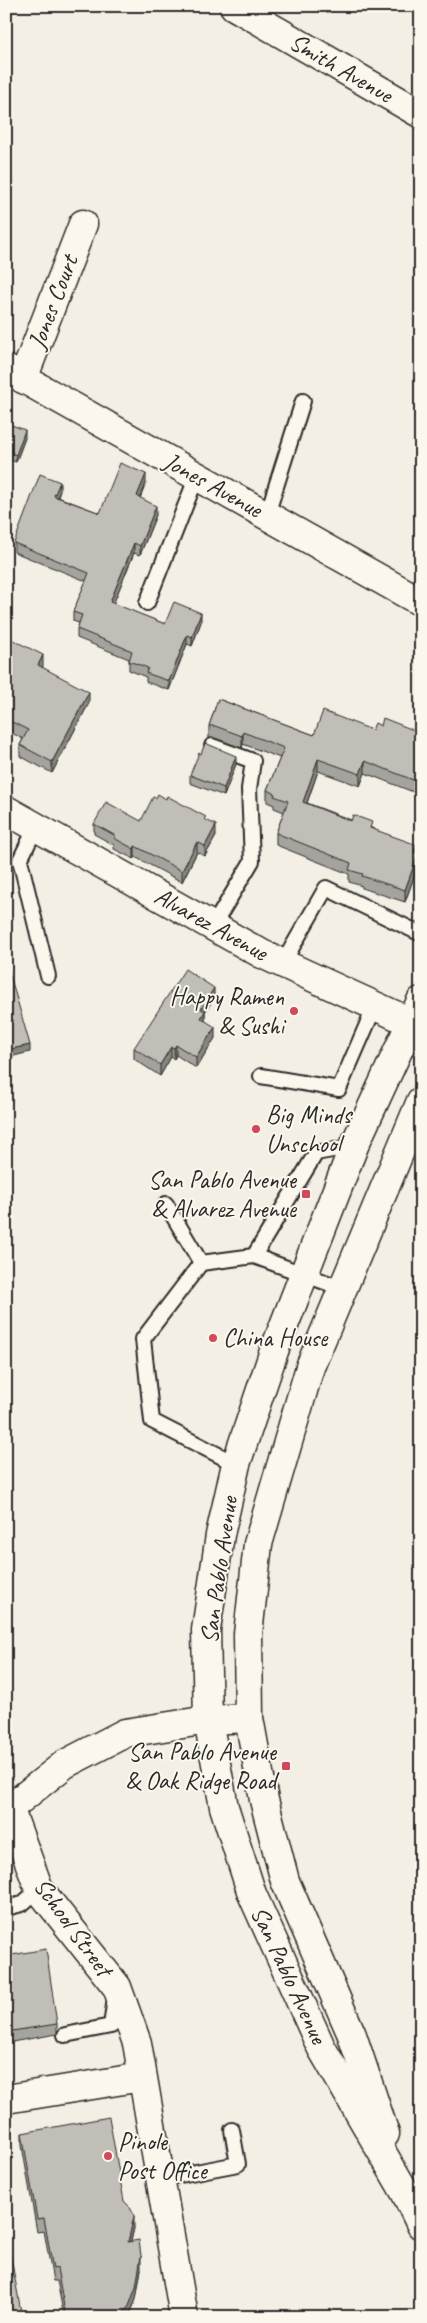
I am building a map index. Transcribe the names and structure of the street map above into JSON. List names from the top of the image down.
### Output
{
  "streets": {
    "main road": [
      "Smith Avenue",
      "Jones Court",
      "Jones Avenue",
      "Alvarez Avenue",
      "San Pablo Avenue",
      "School Street"
    ]
  },
  "crossings": [
    ["Jones Court", "Jones Avenue"],
    ["Alvarez Avenue", "San Pablo Avenue"]
  ],
  "places": {
    "other": [
      "Happy Ramen & Sushi",
      "Big Minds Unschool",
      "China House",
      "Pinole Post Office"
    ],
    "transit": ["San Pablo Avenue & Alvarez Avenue", "San Pablo Avenue & Oak Ridge Road"]
  }
}
